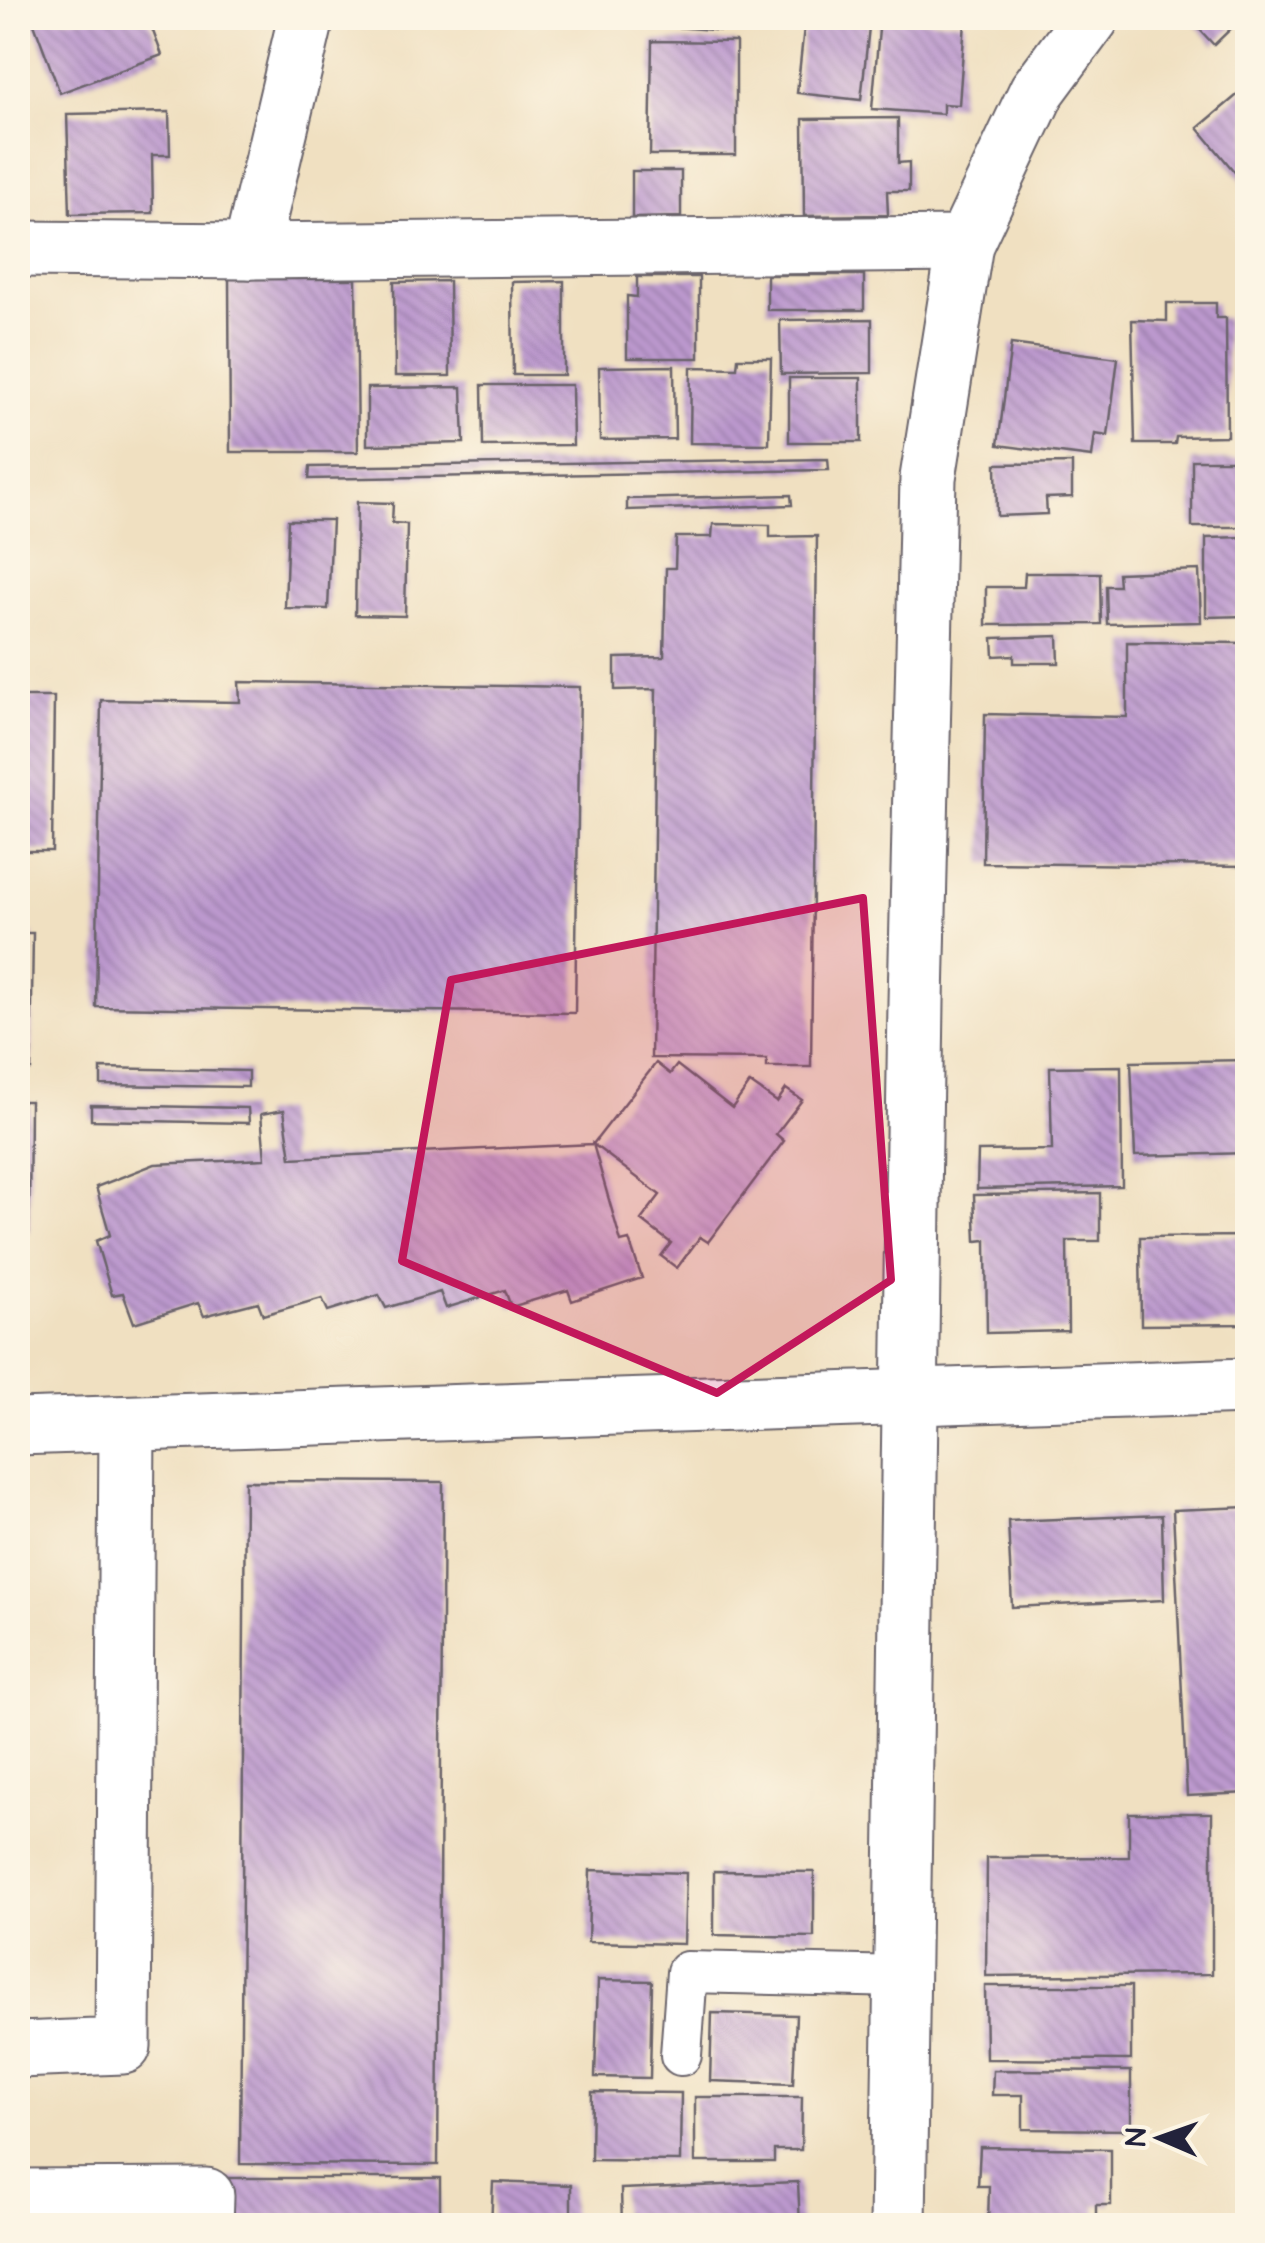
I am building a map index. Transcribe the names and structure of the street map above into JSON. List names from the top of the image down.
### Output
{
  "north": "left"
}
